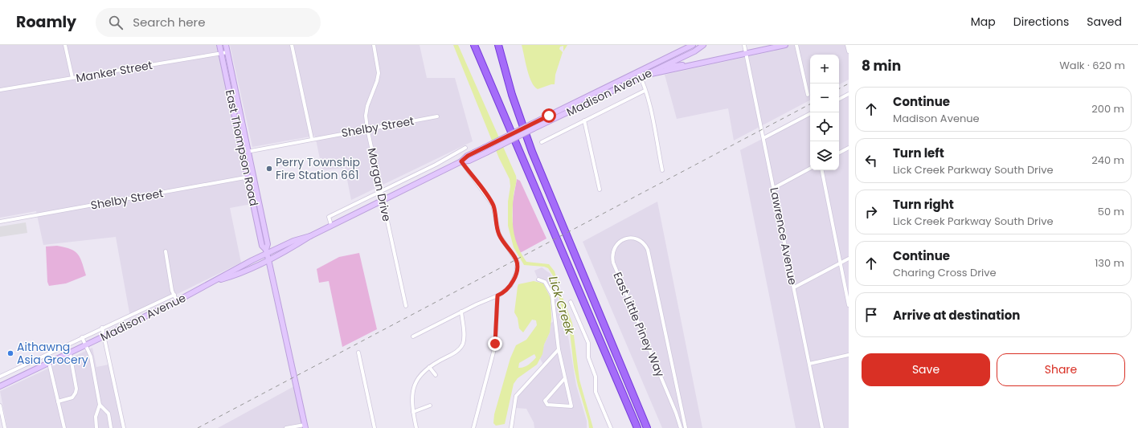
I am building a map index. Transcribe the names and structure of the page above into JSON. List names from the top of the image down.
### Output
{
  "streets": {
    "main road": ["Madison Avenue", "East Thompson Road"],
    "street": [
      "Manker Street",
      "Shelby Street",
      "Morgan Drive",
      "Lawrence Avenue",
      "East Little Piney Way"
    ]
  },
  "crossings": [
    ["Manker Street", "East Thompson Road"],
    ["Madison Avenue", "East Thompson Road"],
    ["Madison Avenue", "Morgan Drive"],
    ["Shelby Street", "East Thompson Road"],
    ["Shelby Street", "Morgan Drive"]
  ],
  "water": ["Lick Creek"],
  "places": ["Perry Township Fire Station 661", "Aithawng Asia Grocery"],
  "page": {
    "header": "Roamly",
    "search": "Search here",
    "nav": ["Map", "Directions", "Saved"],
    "heading": ["8 min", "Walk · 620 m"],
    "map_buttons": ["+", "−"],
    "list": [
      ["Continue", "Madison Avenue", "200 m"],
      ["Turn left", "Lick Creek Parkway South Drive", "240 m"],
      ["Turn right", "Lick Creek Parkway South Drive", "50 m"],
      ["Continue", "Charing Cross Drive", "130 m"],
      "Arrive at destination"
    ],
    "buttons": ["Save", "Share"]
  }
}
